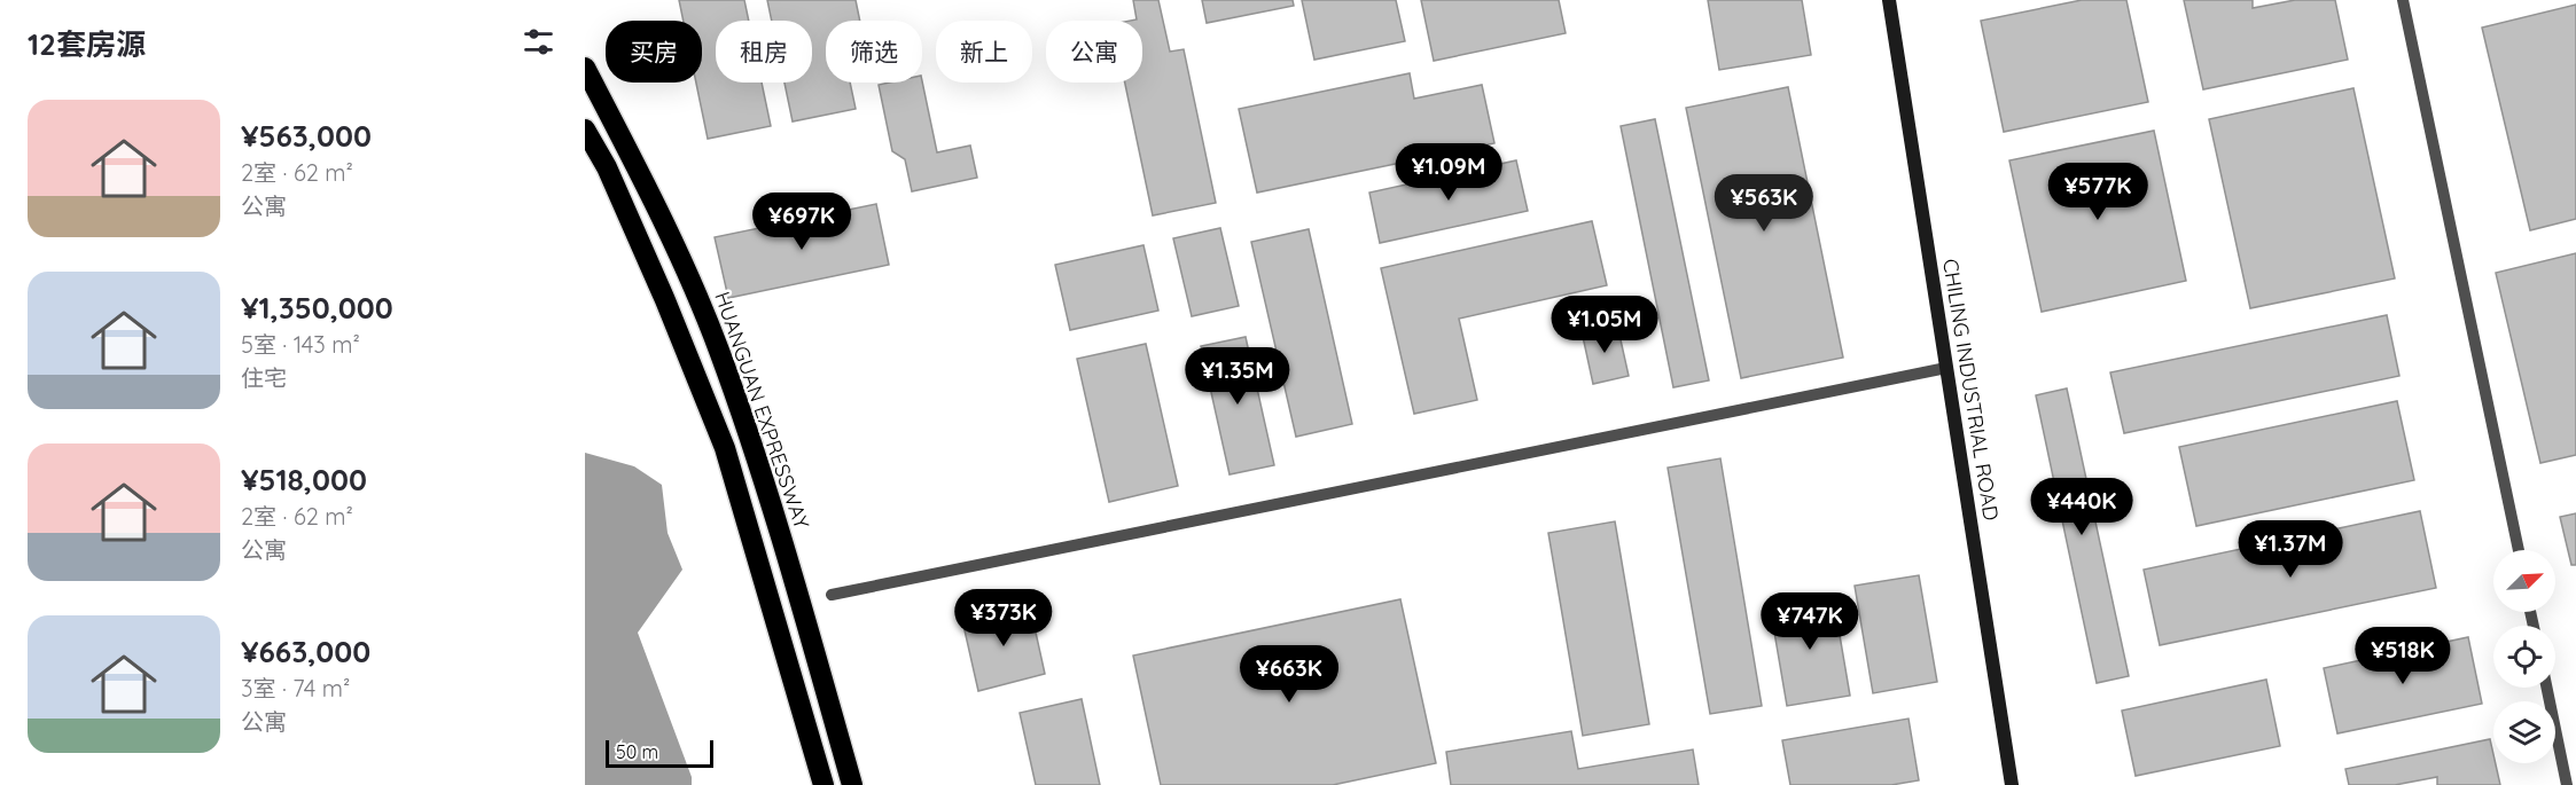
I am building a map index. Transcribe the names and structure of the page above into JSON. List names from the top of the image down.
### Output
{
  "streets": {
    "highway": ["HUANGUAN EXPRESSWAY"],
    "street": ["CHILING INDUSTRIAL ROAD"]
  },
  "scale_bar": "50 m",
  "north": "top right",
  "page": {
    "heading": "12套房源",
    "chip": [
      "买房",
      "租房",
      "筛选",
      "新上",
      "公寓"
    ],
    "list": [
      {
        "name": "¥563,000",
        "note": "2室 · 62 m² · 公寓"
      },
      {
        "name": "¥1,350,000",
        "note": "5室 · 143 m² · 住宅"
      },
      {
        "name": "¥518,000",
        "note": "2室 · 62 m² · 公寓"
      },
      {
        "name": "¥663,000",
        "note": "3室 · 74 m² · 公寓"
      }
    ],
    "price": [
      "¥1.09M",
      "¥577K",
      "¥563K",
      "¥697K",
      "¥1.05M",
      "¥1.35M",
      "¥440K",
      "¥1.37M",
      "¥373K",
      "¥747K",
      "¥518K",
      "¥663K"
    ],
    "scale": "50 m"
  }
}
